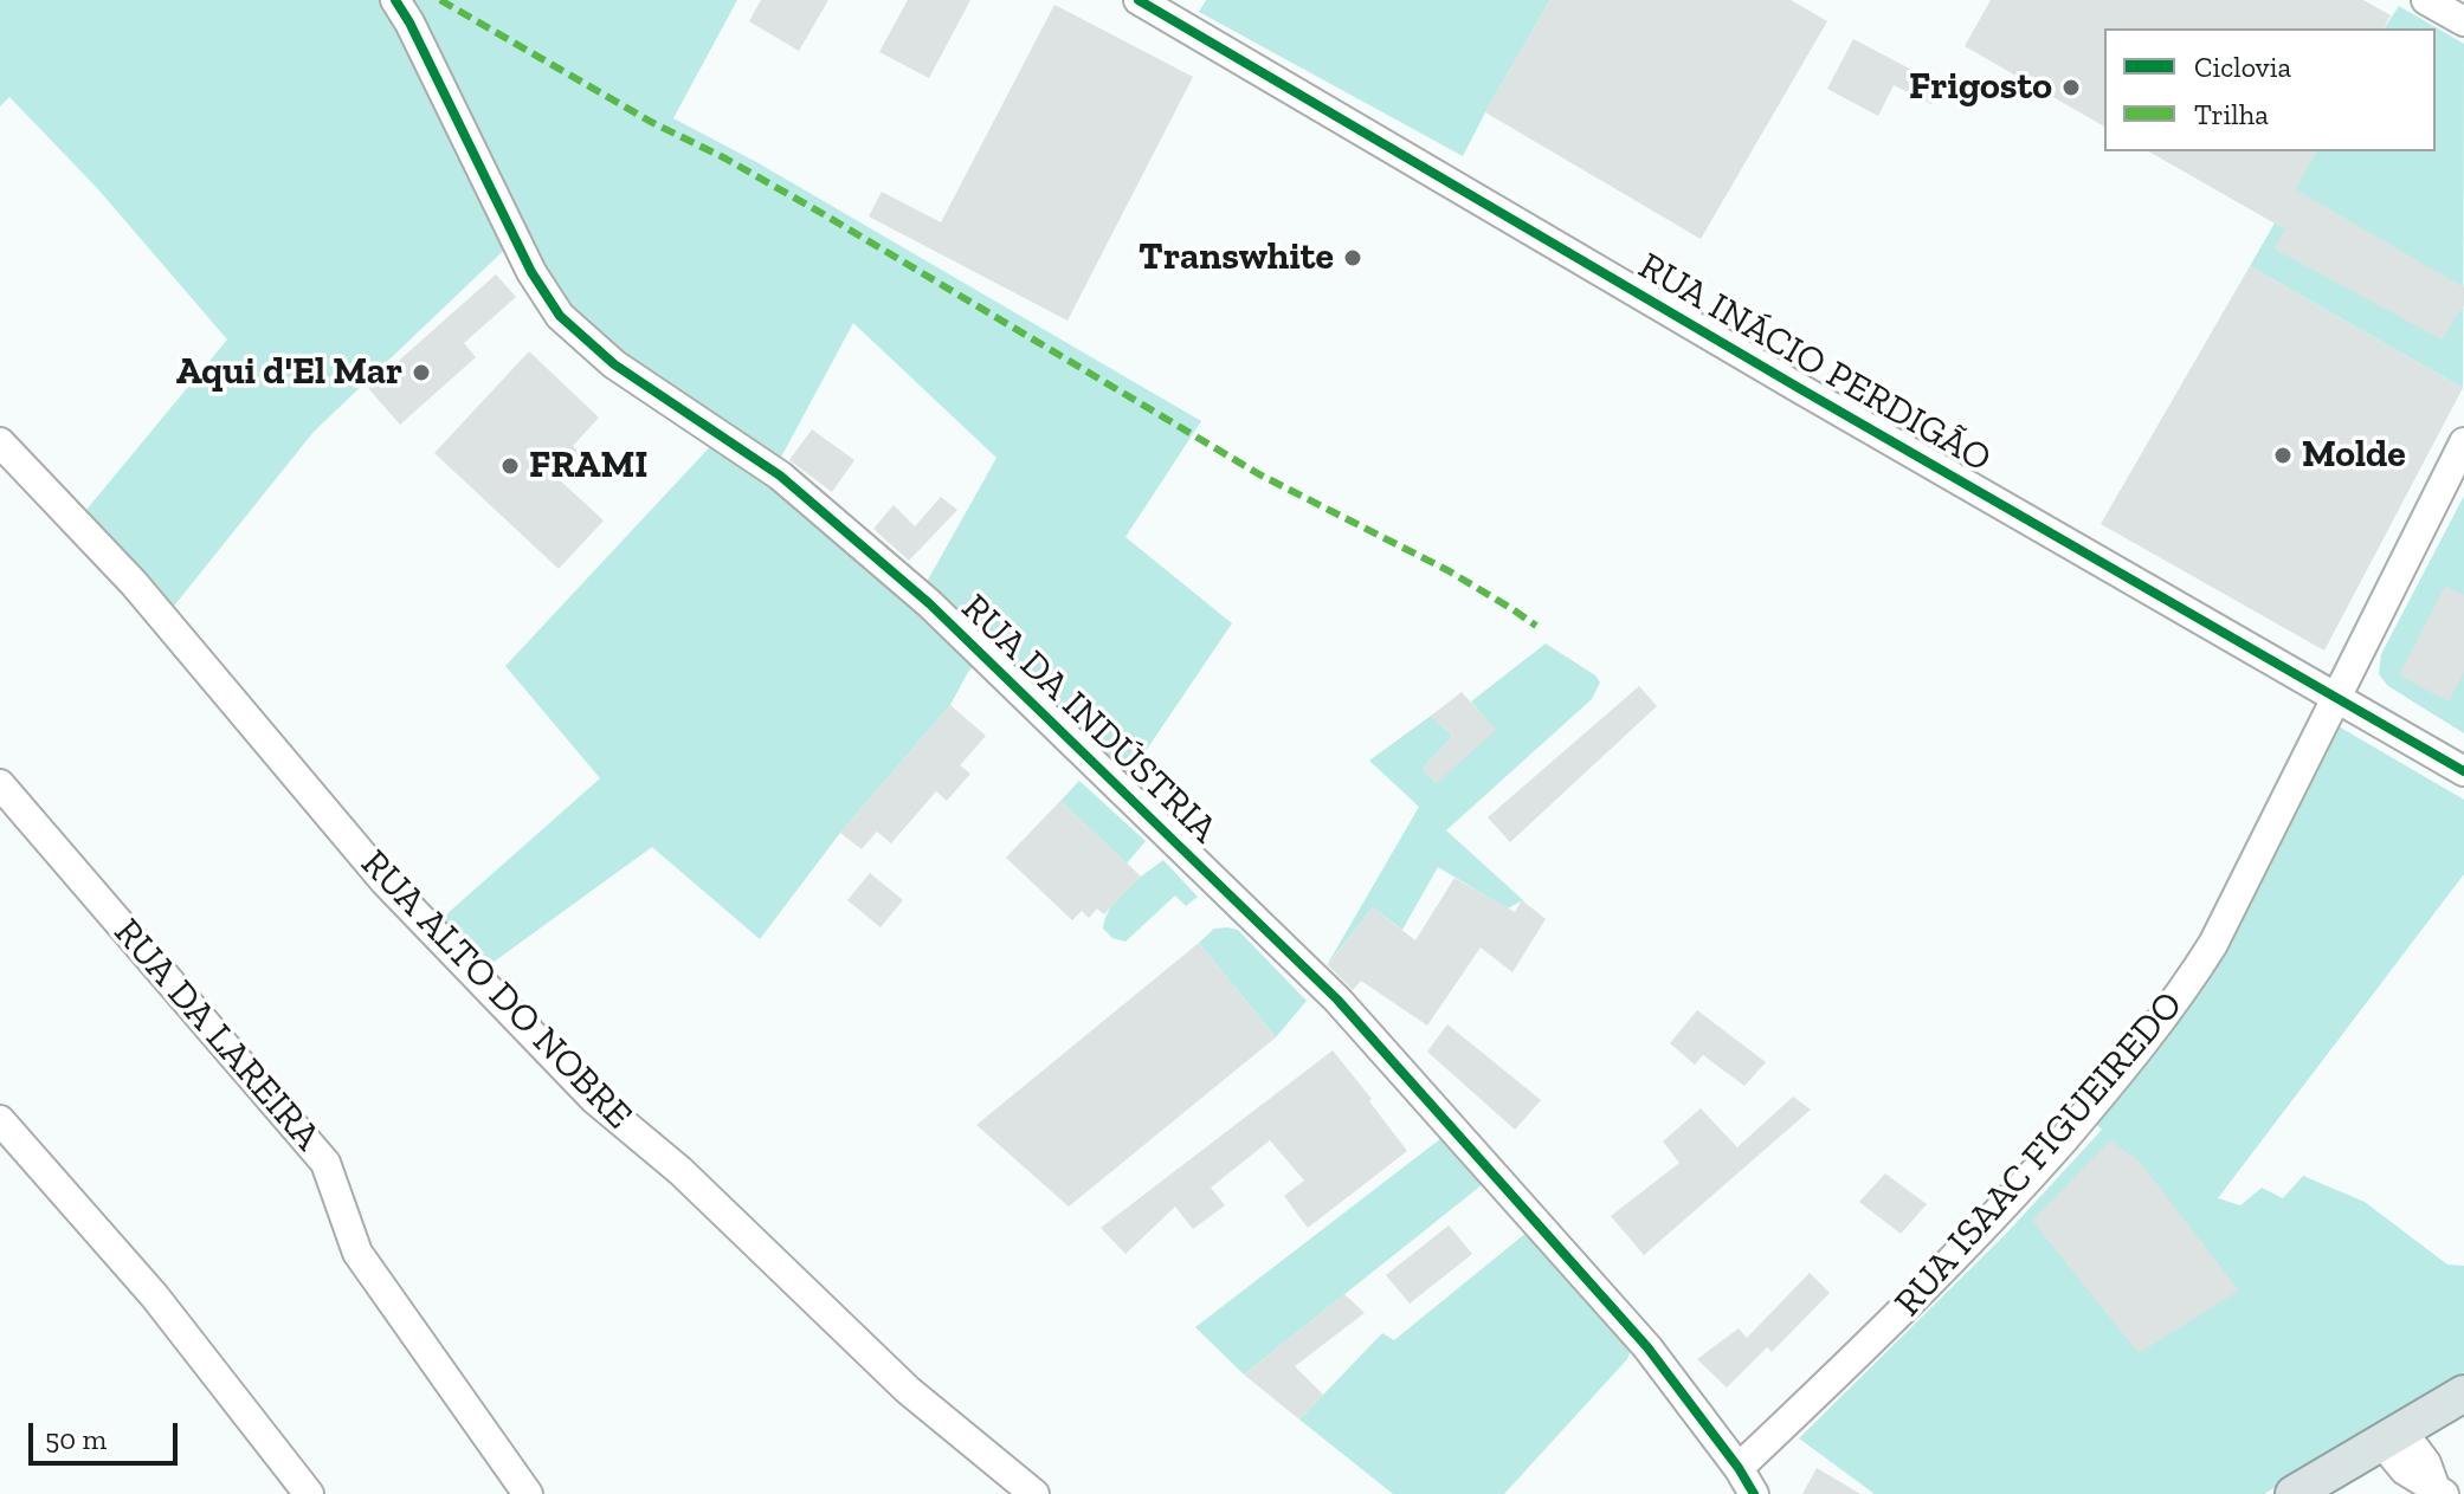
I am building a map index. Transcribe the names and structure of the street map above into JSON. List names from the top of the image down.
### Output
{
  "streets": {
    "street": [
      "RUA INÁCIO PERDIGÃO",
      "RUA DA INDÚSTRIA",
      "RUA ALTO DO NOBRE",
      "RUA DA LAREIRA",
      "RUA ISAAC FIGUEIREDO"
    ]
  },
  "crossings": [
    ["RUA INÁCIO PERDIGÃO", "RUA ISAAC FIGUEIREDO"],
    ["RUA DA INDÚSTRIA", "RUA ISAAC FIGUEIREDO"]
  ],
  "places": [
    "Frigosto",
    "Transwhite",
    "Aqui d'El Mar",
    "Molde",
    "FRAMI"
  ],
  "legend": ["Ciclovia", "Trilha"],
  "scale_bar": "50 m"
}
